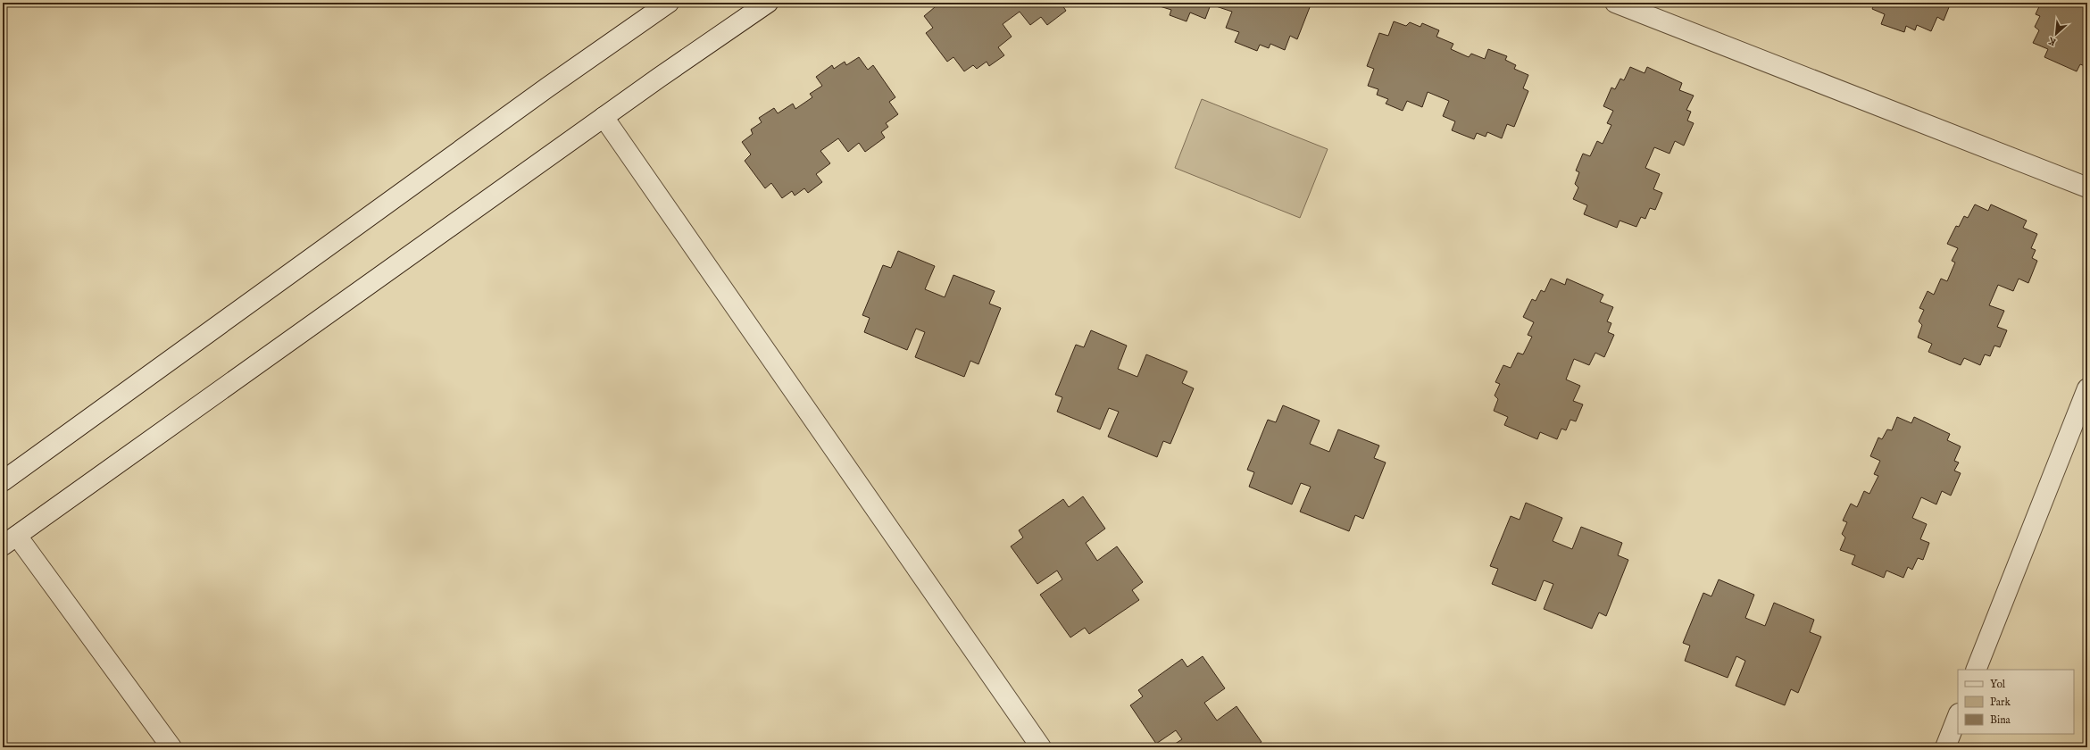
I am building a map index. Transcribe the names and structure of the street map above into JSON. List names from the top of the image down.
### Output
{
  "legend": ["Yol", "Park", "Bina"],
  "north": "bottom left"
}
